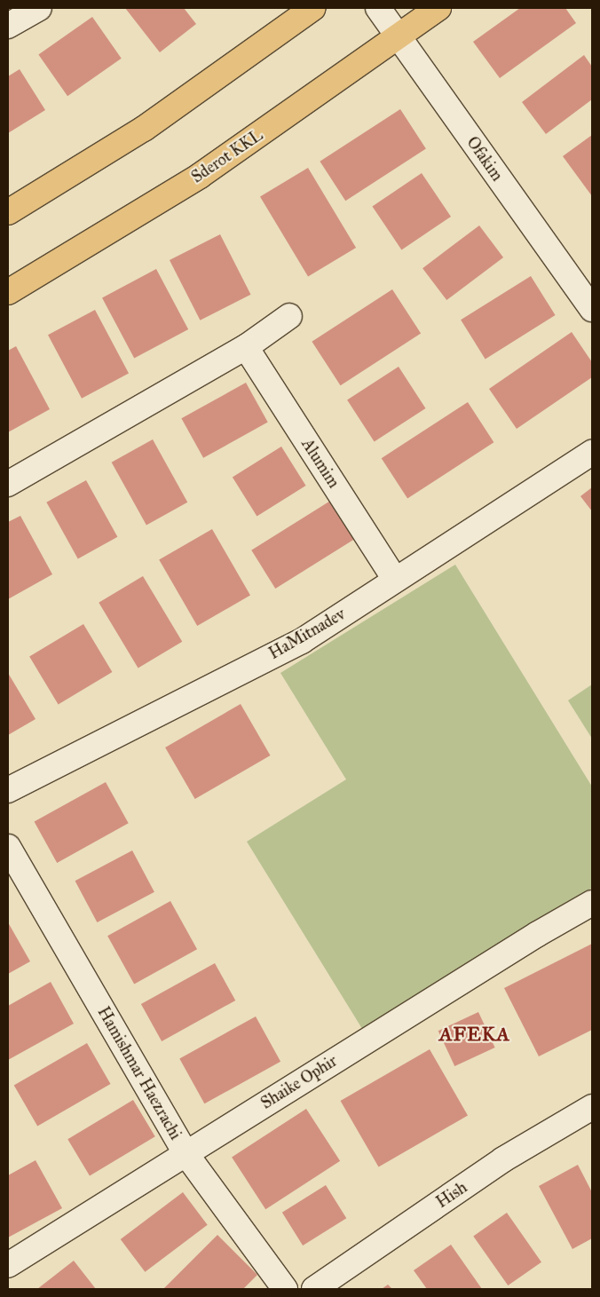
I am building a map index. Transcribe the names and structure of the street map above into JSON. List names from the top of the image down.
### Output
{
  "streets": {
    "main road": ["Sderot KKL"],
    "street": [
      "Ofakim",
      "Alumim",
      "HaMitnadev",
      "Hamishmar Haezrachi",
      "Shaike Ophir",
      "Hish"
    ]
  },
  "crossings": [
    ["Sderot KKL", "Ofakim"],
    ["Alumim", "HaMitnadev"],
    ["Hamishmar Haezrachi", "Shaike Ophir"]
  ],
  "districts": ["AFEKA"]
}
